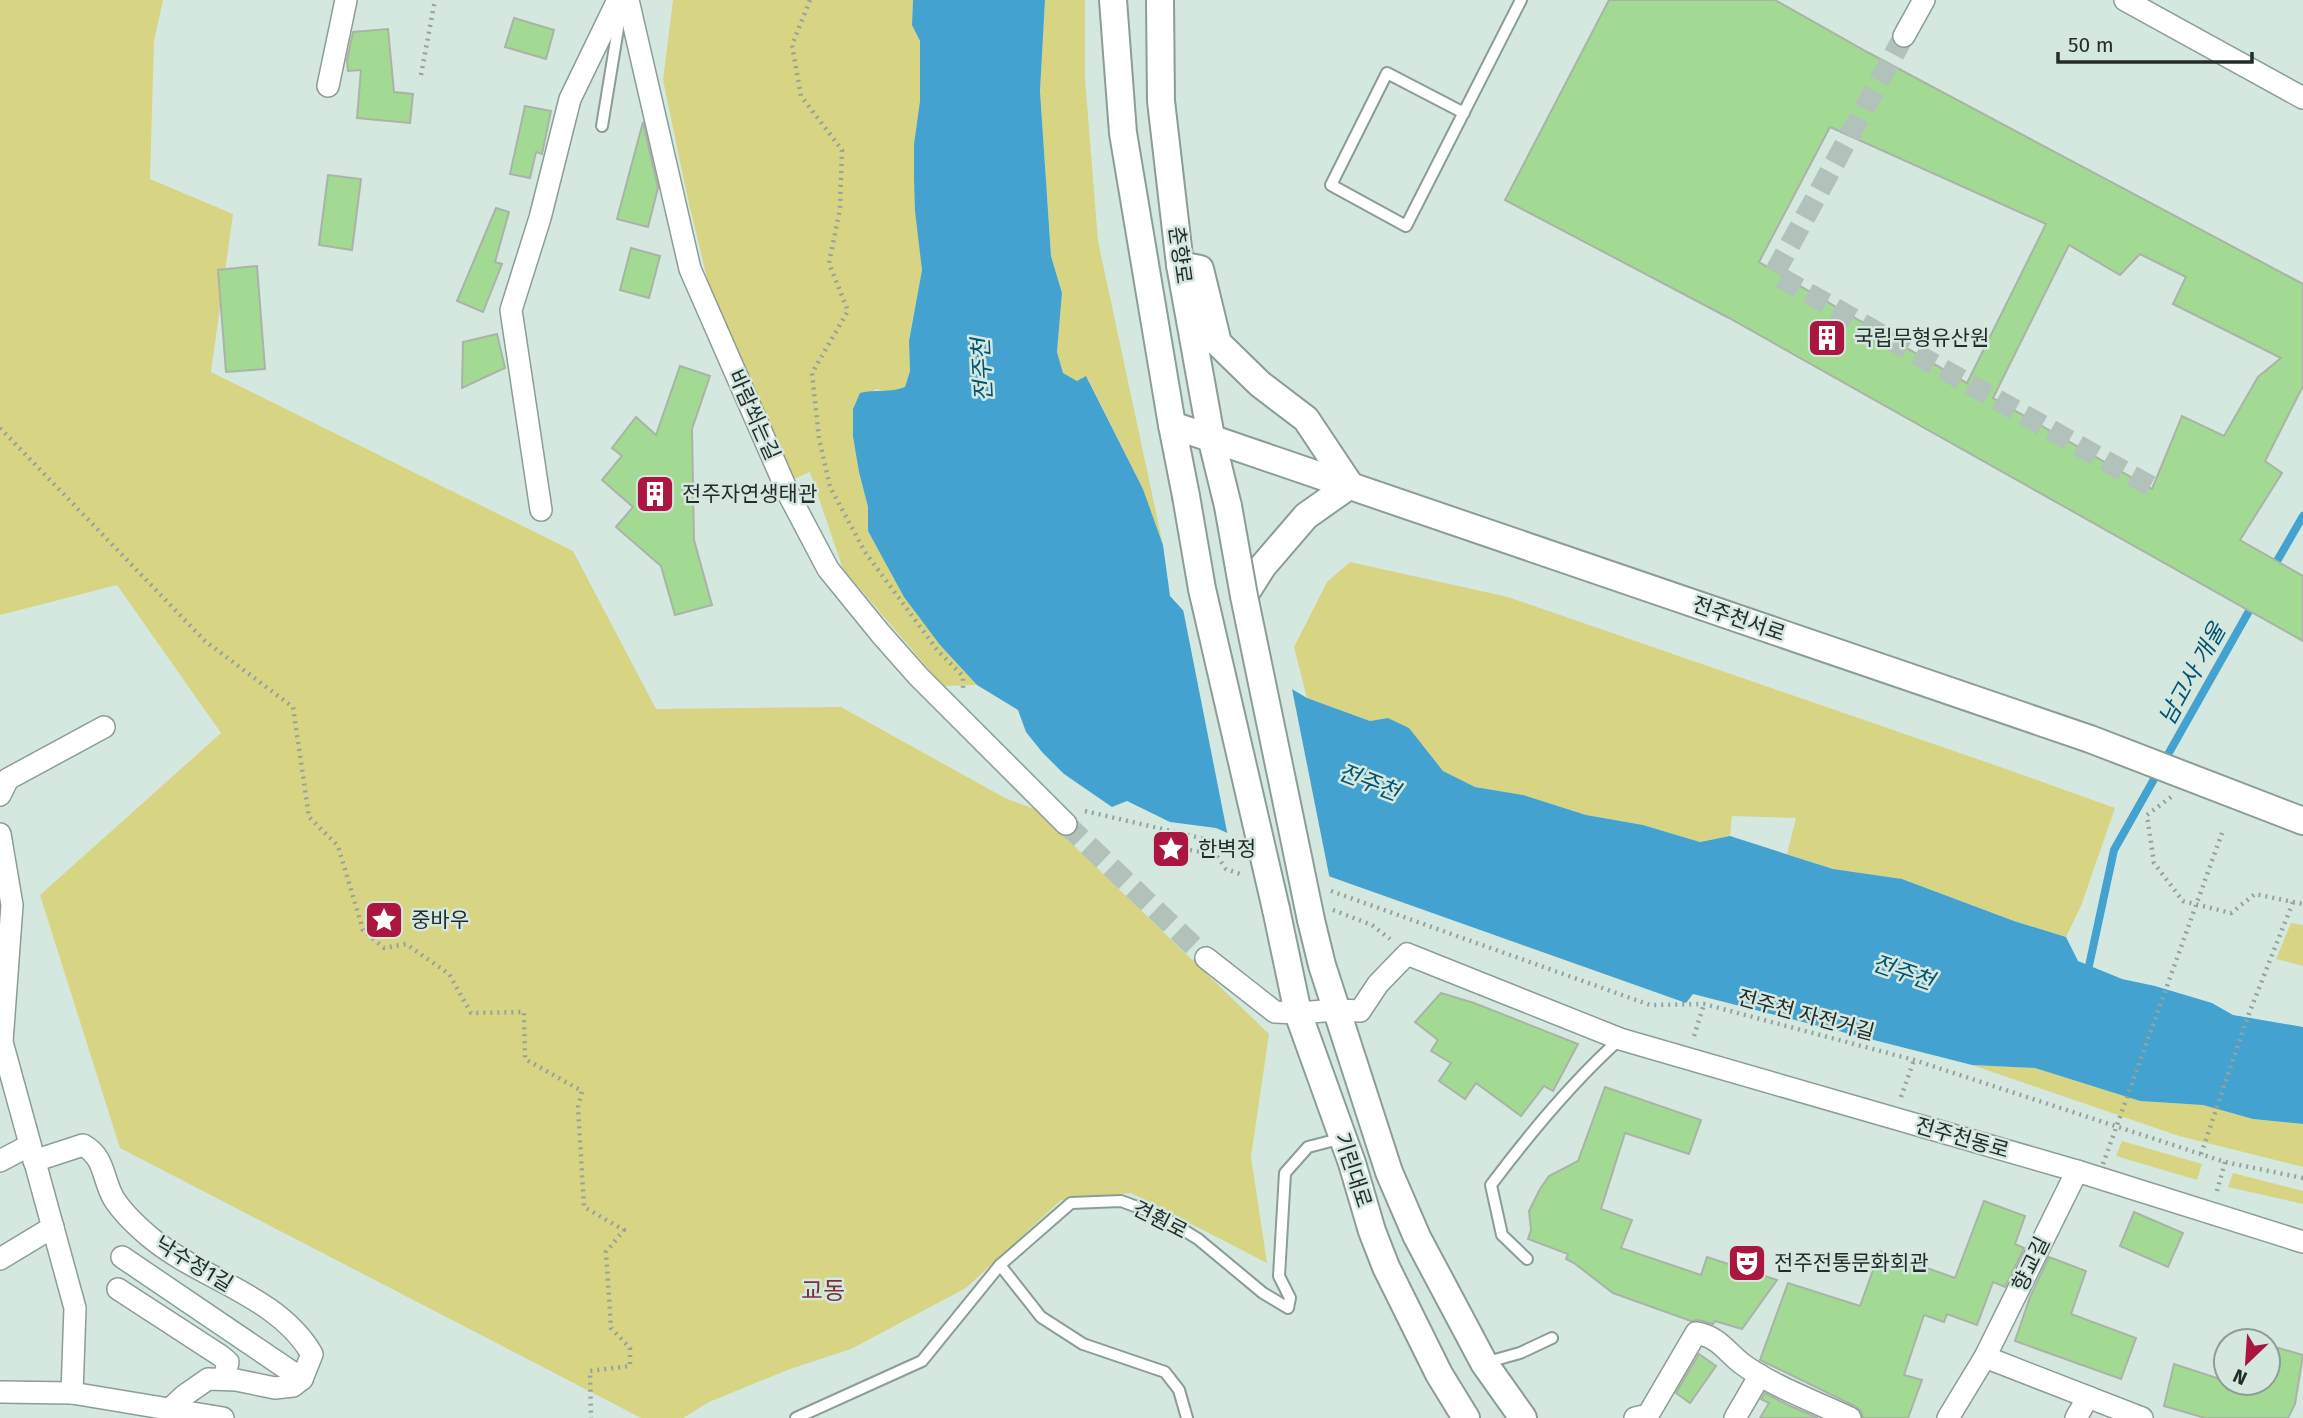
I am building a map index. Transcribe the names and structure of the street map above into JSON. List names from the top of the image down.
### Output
{
  "streets": {
    "street": [
      "춘향로",
      "바람쐬는길",
      "전주천서로",
      "전주천동로",
      "기린대로",
      "낙수정1길",
      "향교길"
    ],
    "lane": ["견훤로"],
    "path": ["전주천 자전거길"]
  },
  "crossings": [
    ["춘향로", "전주천서로"],
    ["춘향로", "기린대로"],
    ["전주천동로", "기린대로"],
    ["전주천동로", "향교길"],
    ["기린대로", "견훤로"]
  ],
  "districts": ["교동"],
  "water": ["전주천", "남고사 개울"],
  "places": {
    "building": ["국립무형유산원", "전주자연생태관"],
    "place": ["한벽정", "중바우"],
    "theatre": ["전주전통문화회관"]
  },
  "scale_bar": "50 m",
  "north": "bottom left"
}
